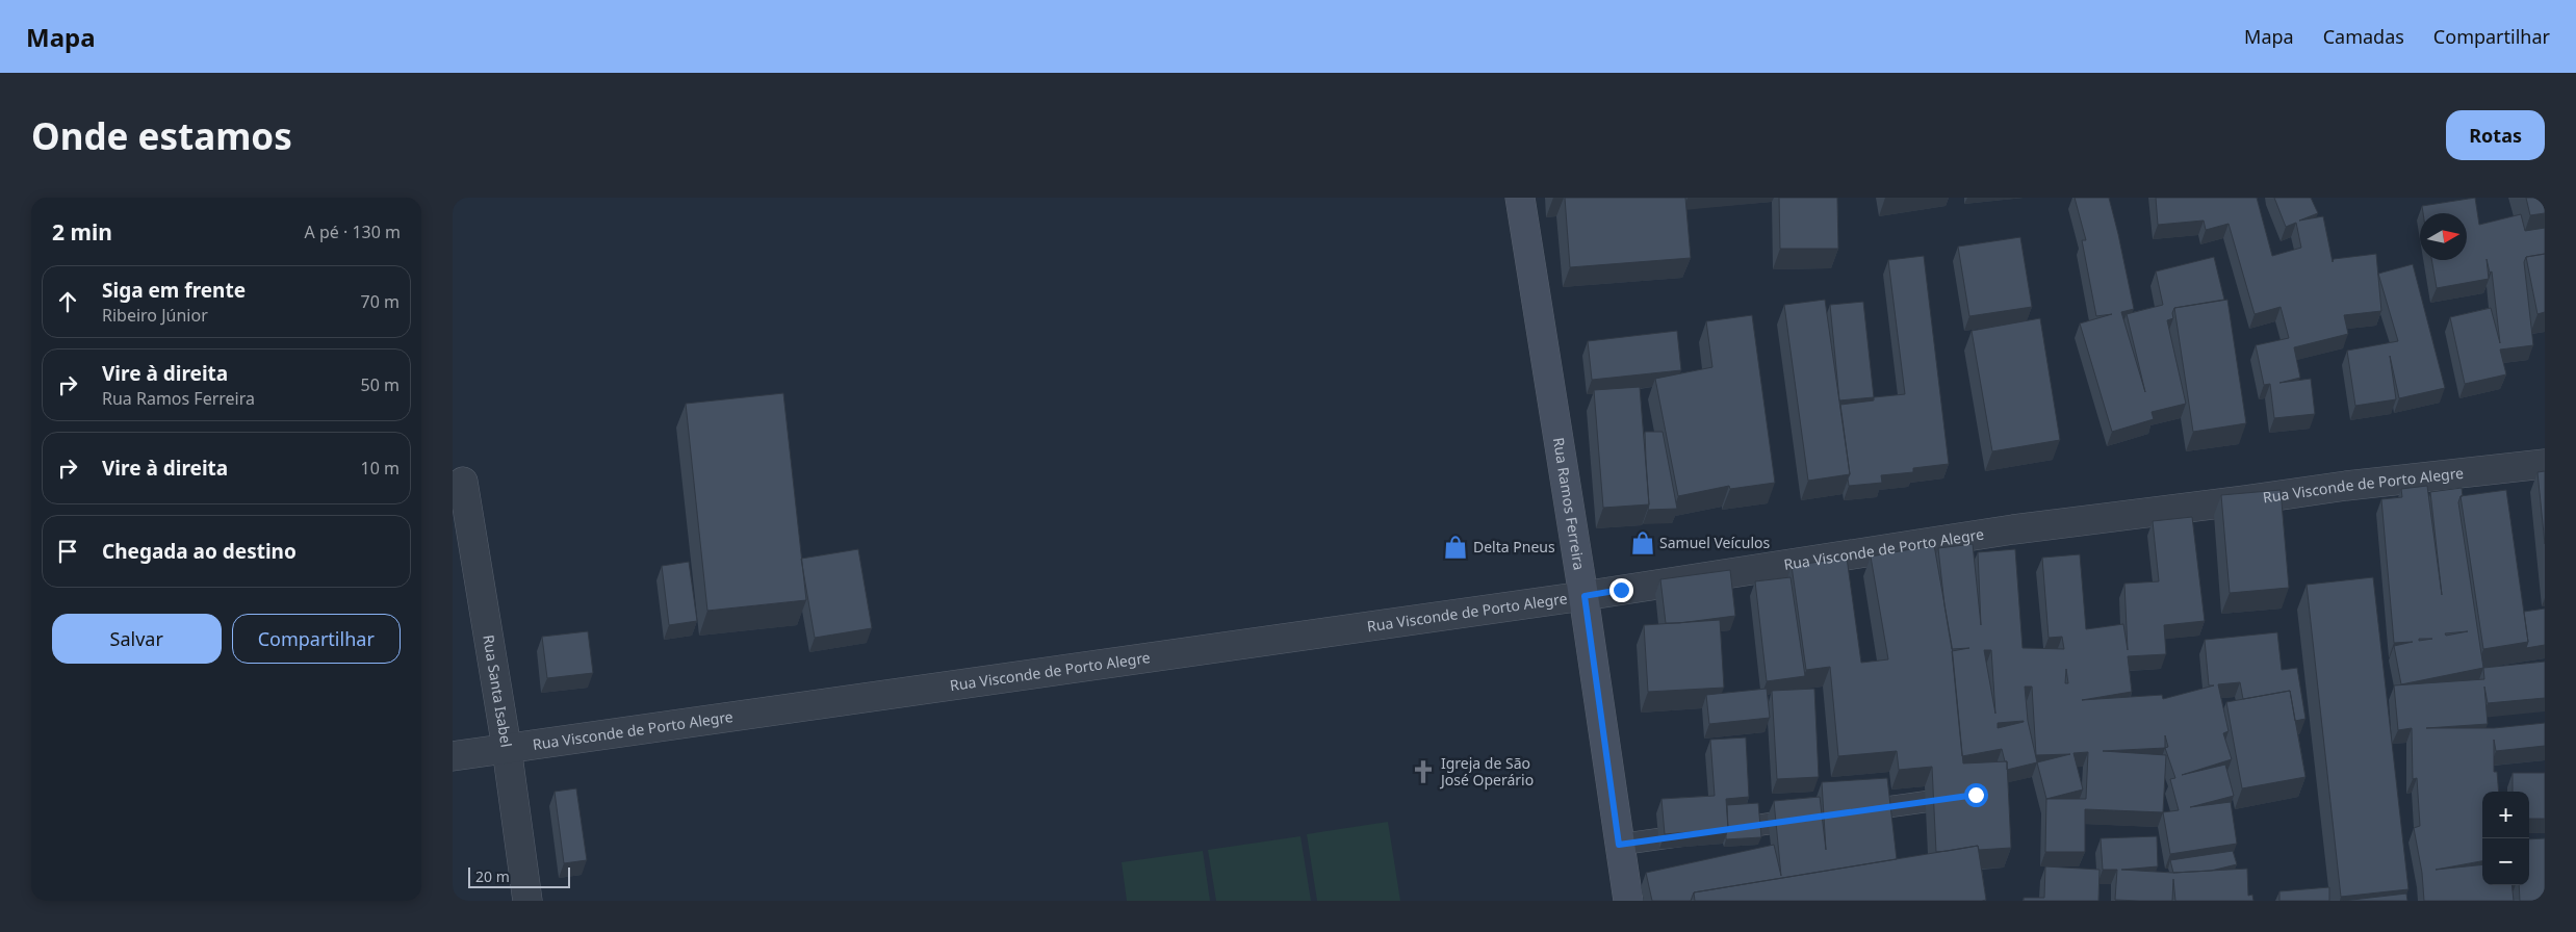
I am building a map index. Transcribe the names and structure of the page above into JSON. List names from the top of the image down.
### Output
{
  "streets": {
    "main road": ["Rua Ramos Ferreira"],
    "street": ["Rua Visconde de Porto Alegre", "Rua Santa Isabel"]
  },
  "crossings": [
    ["Rua Visconde de Porto Alegre", "Rua Ramos Ferreira"],
    ["Rua Visconde de Porto Alegre", "Rua Santa Isabel"]
  ],
  "places": {
    "shop": ["Samuel Veículos", "Delta Pneus"],
    "church": ["Igreja de São José Operário"]
  },
  "scale_bar": "20 m",
  "north": "right",
  "page": {
    "header": "Mapa",
    "nav": ["Mapa", "Camadas", "Compartilhar"],
    "buttons": [
      "Rotas",
      ["Salvar", "Compartilhar"]
    ],
    "title": "Onde estamos",
    "heading": ["2 min", "A pé · 130 m"],
    "list": [
      ["Siga em frente", "Ribeiro Júnior", "70 m"],
      ["Vire à direita", "Rua Ramos Ferreira", "50 m"],
      ["Vire à direita", "10 m"],
      "Chegada ao destino"
    ],
    "map_buttons": ["+", "−"],
    "scale": "20 m"
  }
}
